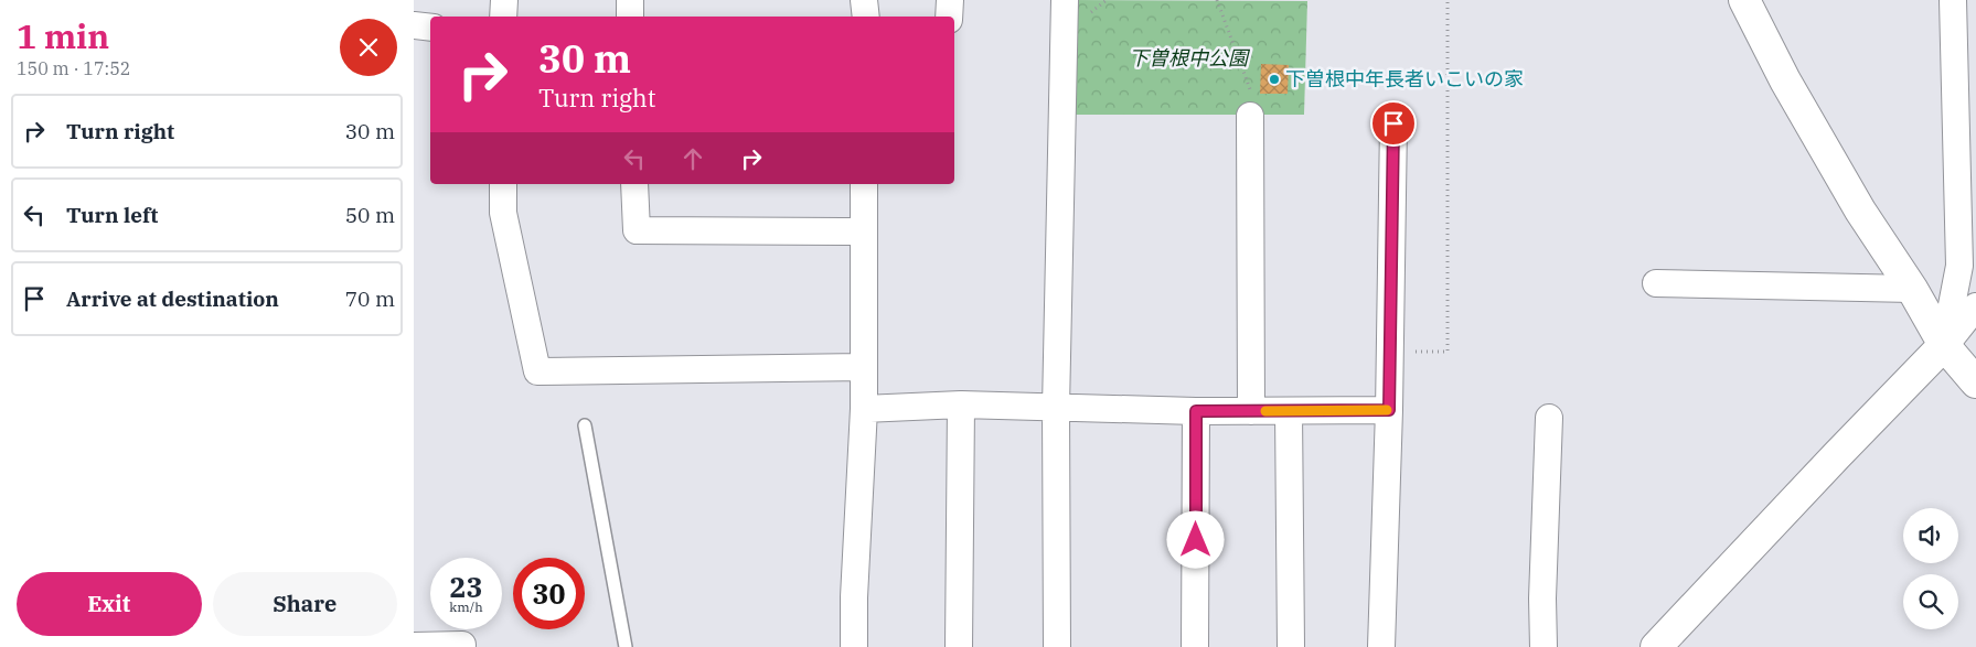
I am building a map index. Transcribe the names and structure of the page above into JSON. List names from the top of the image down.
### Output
{
  "parks": ["下曽根中公園"],
  "places": ["下曽根中年長者いこいの家"],
  "page": {
    "heading": ["1 min", "150 m · 17:52"],
    "turn": ["30 m", "Turn right"],
    "list": [
      {
        "name": "Turn right",
        "value": "30 m"
      },
      {
        "name": "Turn left",
        "value": "50 m"
      },
      {
        "name": "Arrive at destination",
        "value": "70 m"
      }
    ],
    "speed": "23 km/h",
    "limit": "30",
    "buttons": ["Exit", "Share"]
  }
}
